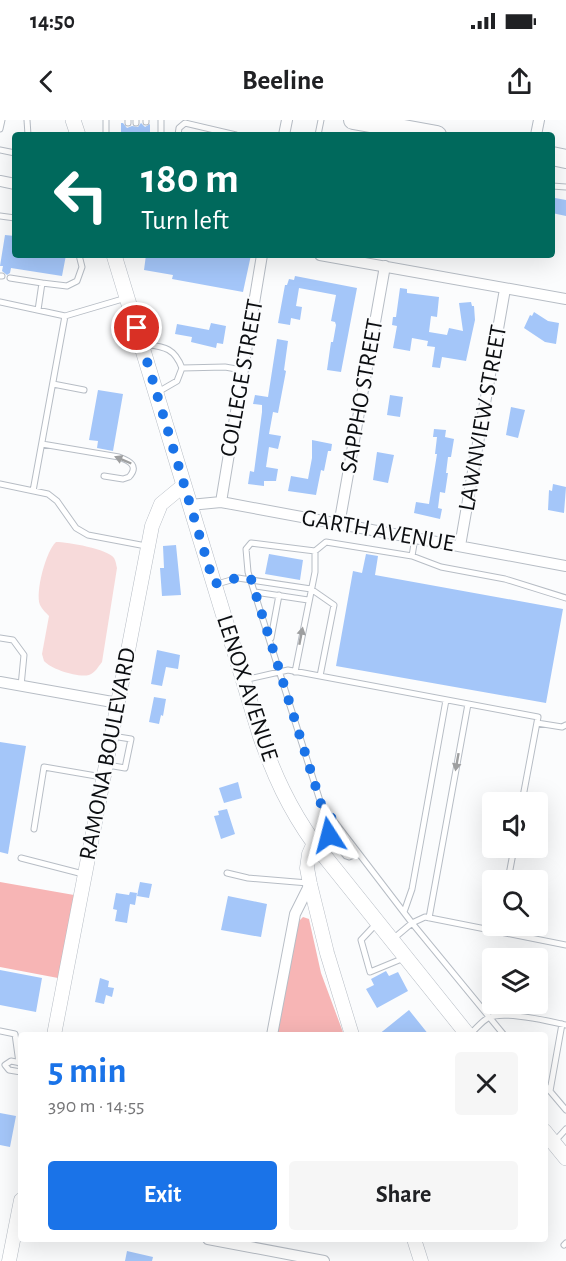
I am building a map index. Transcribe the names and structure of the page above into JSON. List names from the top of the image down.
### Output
{
  "streets": {
    "main road": ["LENOX AVENUE"],
    "street": [
      "COLLEGE STREET",
      "SAPPHO STREET",
      "LAWNVIEW STREET",
      "GARTH AVENUE",
      "RAMONA BOULEVARD"
    ]
  },
  "crossings": [
    ["COLLEGE STREET", "GARTH AVENUE"],
    ["SAPPHO STREET", "GARTH AVENUE"],
    ["LAWNVIEW STREET", "GARTH AVENUE"],
    ["GARTH AVENUE", "LENOX AVENUE"],
    ["LENOX AVENUE", "RAMONA BOULEVARD"]
  ],
  "page": {
    "status": "14:50",
    "header": "Beeline",
    "turn": ["180 m", "Turn left"],
    "heading": ["5 min", "390 m · 14:55"],
    "buttons": ["Exit", "Share"]
  }
}
